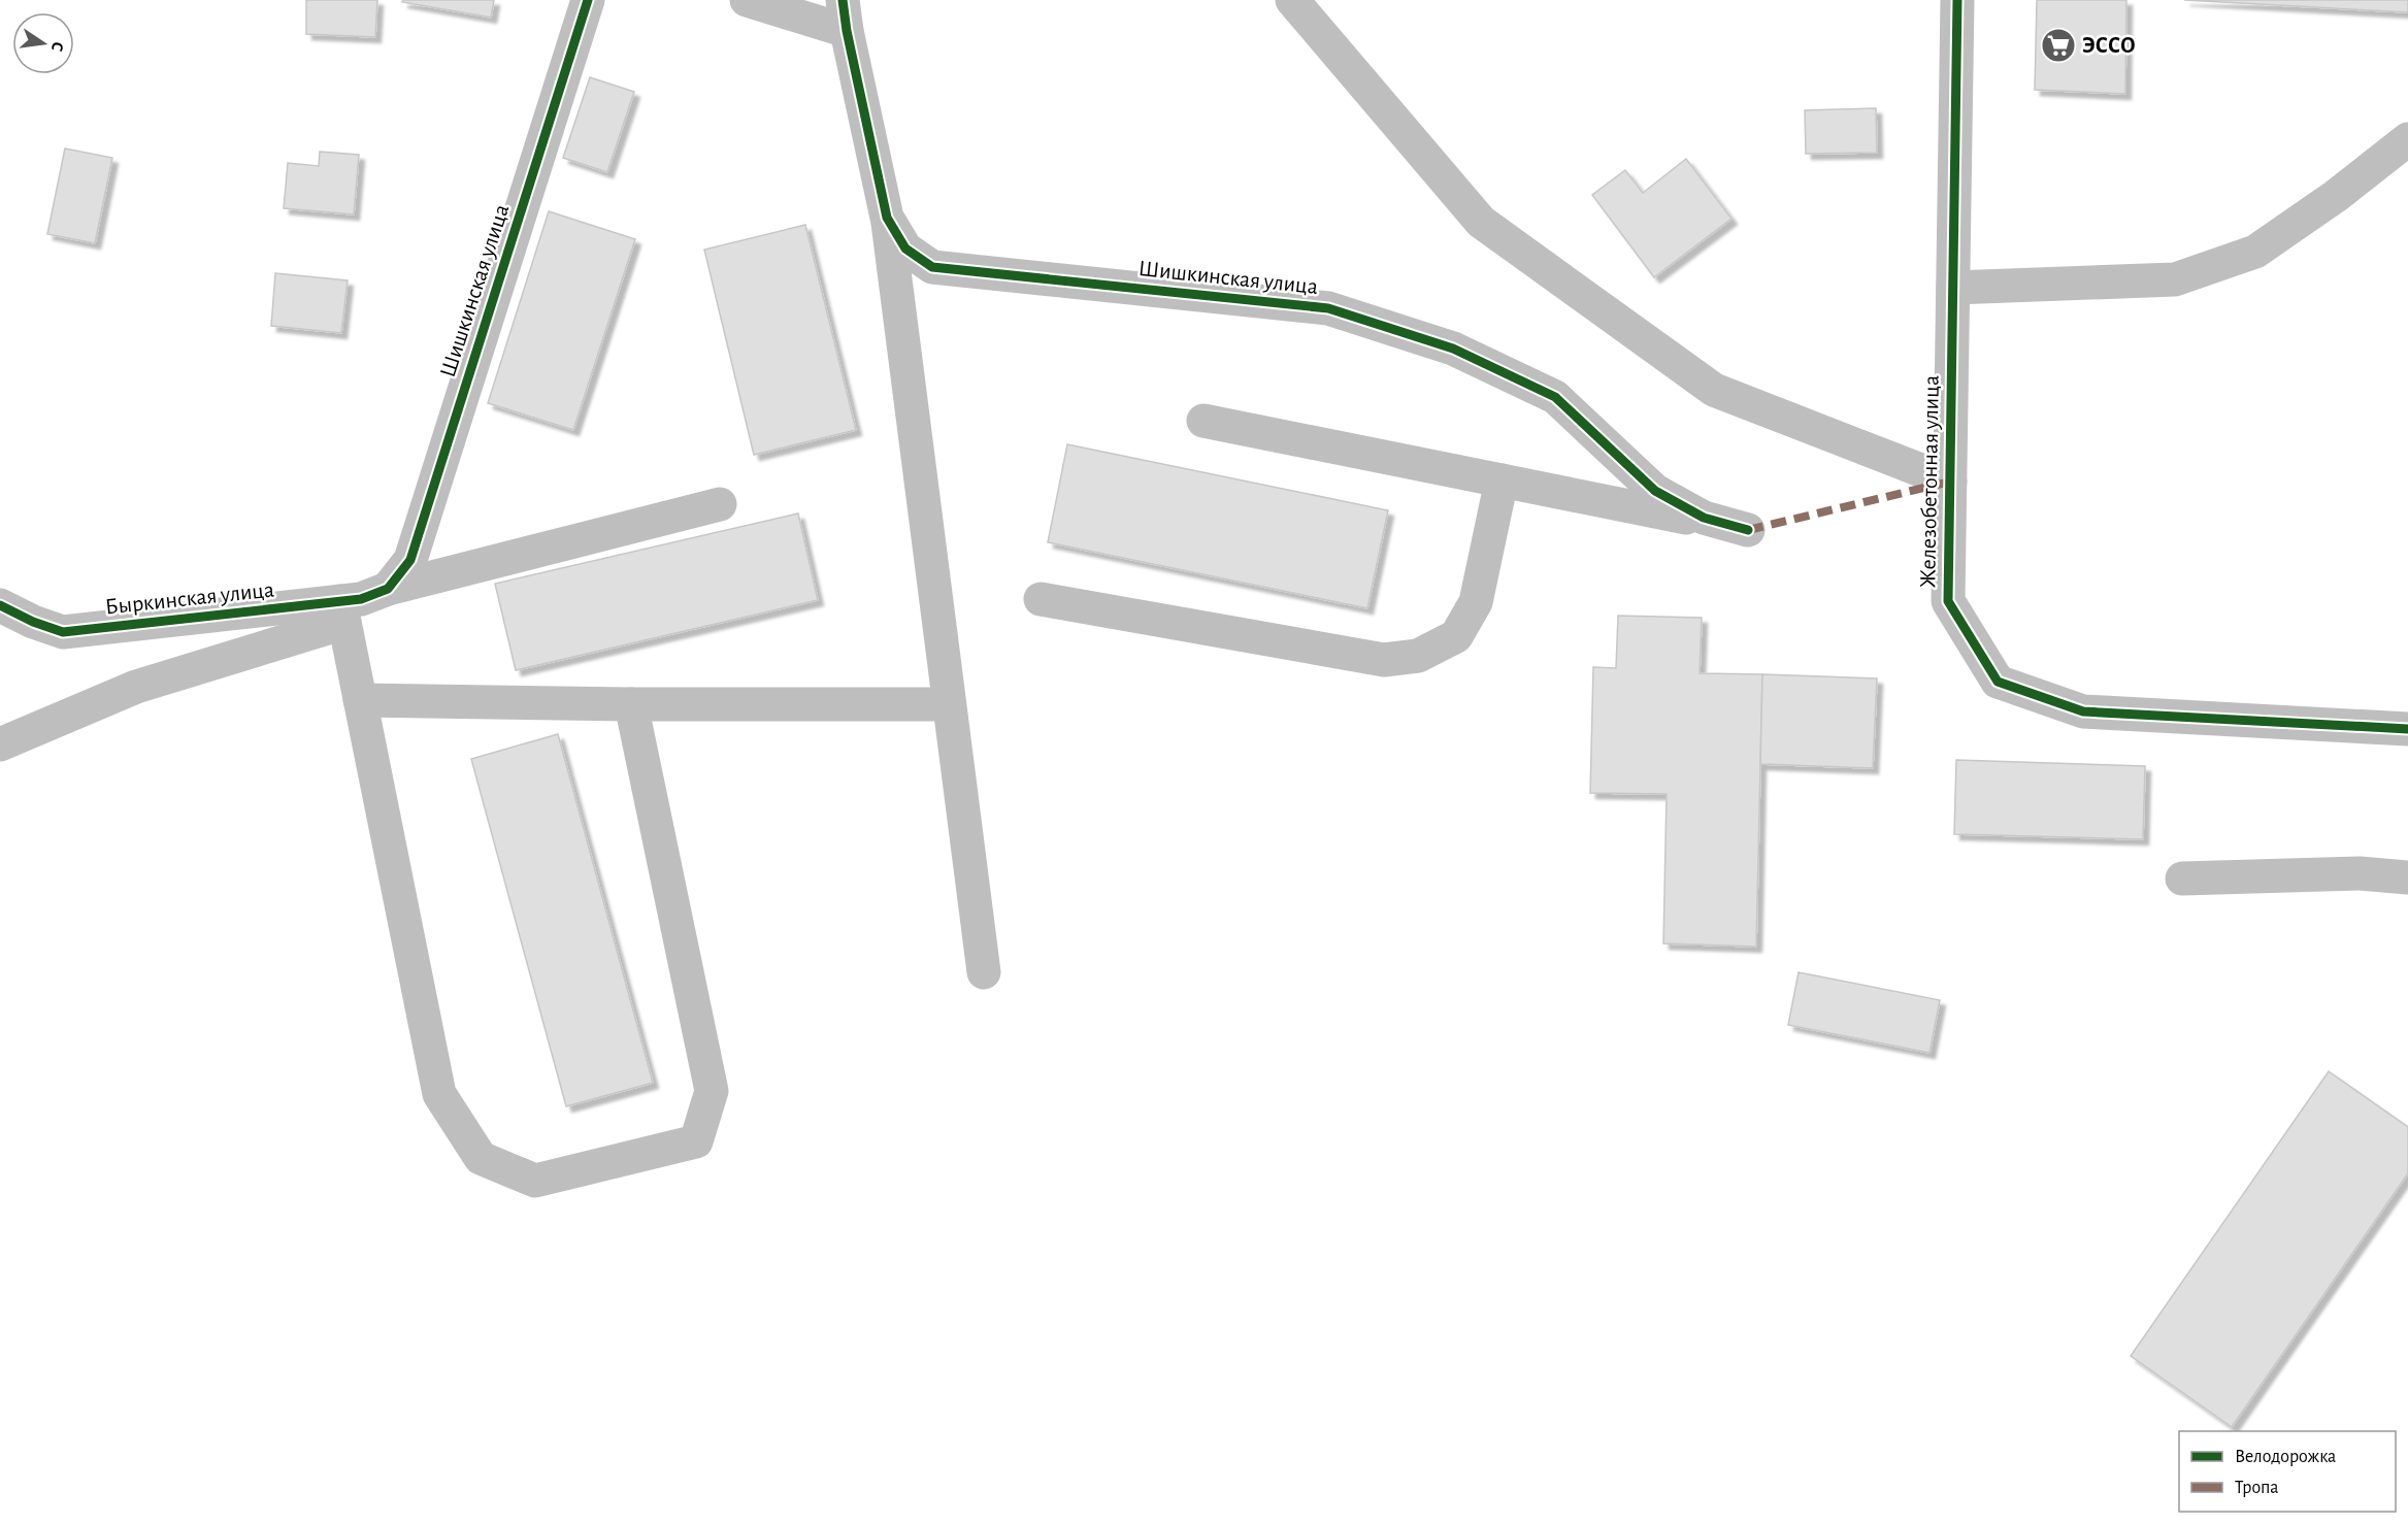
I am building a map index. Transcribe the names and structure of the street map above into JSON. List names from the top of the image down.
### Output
{
  "streets": {
    "street": ["Шишкинская улица", "Железобетонная улица", "Быркинская улица"]
  },
  "crossings": [
    ["Шишкинская улица", "Быркинская улица"]
  ],
  "places": {
    "supermarket": ["ЭССО"]
  },
  "legend": ["Велодорожка", "Тропа"],
  "north": "right"
}
